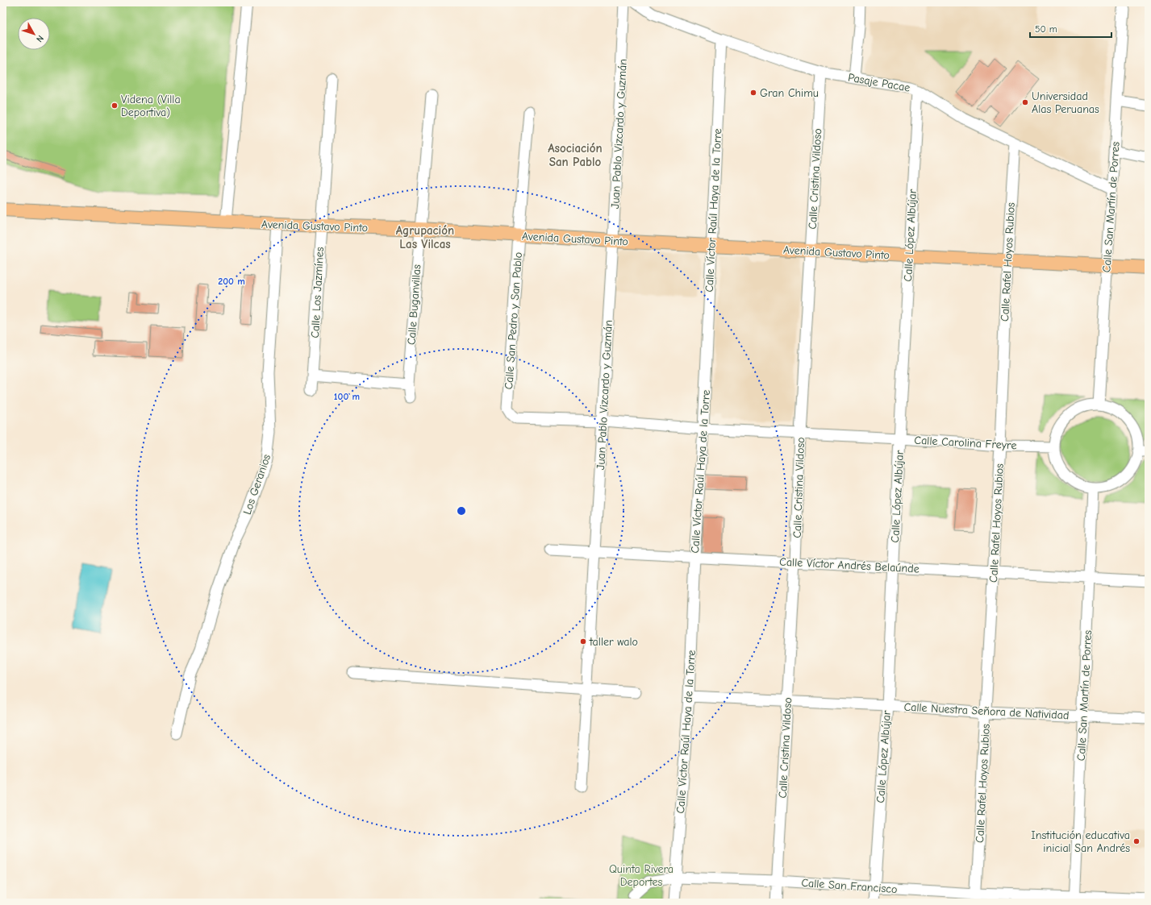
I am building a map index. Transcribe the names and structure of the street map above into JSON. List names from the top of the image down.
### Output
{
  "streets": {
    "main road": ["Avenida Gustavo Pinto"],
    "street": [
      "Pasaje Pacae",
      "Juan Pablo Vizcardo y Guzmán",
      "Calle Cristina Vildoso",
      "Calle San Martín de Porres",
      "Calle Víctor Raúl Haya de la Torre",
      "Calle López Albújar",
      "Calle Rafel Hoyos Rubios",
      "Calle Los Jazmínes",
      "Calle Buganvillas",
      "Calle San Pedro y San Pablo",
      "Calle Carolina Freyre",
      "Los Geranios",
      "Calle Víctor Andrés Belaúnde",
      "Calle Nuestra Señora de Natividad",
      "Calle San Francisco"
    ]
  },
  "crossings": [
    ["Pasaje Pacae", "Calle Cristina Vildoso"],
    ["Pasaje Pacae", "Calle San Martín de Porres"],
    ["Pasaje Pacae", "Calle Víctor Raúl Haya de la Torre"],
    ["Pasaje Pacae", "Calle López Albújar"],
    ["Pasaje Pacae", "Calle Rafel Hoyos Rubios"],
    ["Juan Pablo Vizcardo y Guzmán", "Avenida Gustavo Pinto"],
    ["Juan Pablo Vizcardo y Guzmán", "Calle Carolina Freyre"],
    ["Juan Pablo Vizcardo y Guzmán", "Calle Víctor Andrés Belaúnde"],
    ["Calle Cristina Vildoso", "Avenida Gustavo Pinto"],
    ["Calle Cristina Vildoso", "Calle Carolina Freyre"],
    ["Calle Cristina Vildoso", "Calle Víctor Andrés Belaúnde"],
    ["Calle Cristina Vildoso", "Calle Nuestra Señora de Natividad"],
    ["Calle Cristina Vildoso", "Calle San Francisco"],
    ["Calle San Martín de Porres", "Avenida Gustavo Pinto"],
    ["Calle San Martín de Porres", "Calle Carolina Freyre"],
    ["Calle San Martín de Porres", "Calle Víctor Andrés Belaúnde"],
    ["Calle San Martín de Porres", "Calle Nuestra Señora de Natividad"],
    ["Calle San Martín de Porres", "Calle San Francisco"],
    ["Calle Víctor Raúl Haya de la Torre", "Avenida Gustavo Pinto"],
    ["Calle Víctor Raúl Haya de la Torre", "Calle Carolina Freyre"],
    ["Calle Víctor Raúl Haya de la Torre", "Calle Víctor Andrés Belaúnde"],
    ["Calle Víctor Raúl Haya de la Torre", "Calle Nuestra Señora de Natividad"],
    ["Calle Víctor Raúl Haya de la Torre", "Calle San Francisco"],
    ["Avenida Gustavo Pinto", "Calle López Albújar"],
    ["Avenida Gustavo Pinto", "Calle Rafel Hoyos Rubios"],
    ["Avenida Gustavo Pinto", "Calle Los Jazmínes"],
    ["Avenida Gustavo Pinto", "Calle Buganvillas"],
    ["Avenida Gustavo Pinto", "Calle San Pedro y San Pablo"],
    ["Avenida Gustavo Pinto", "Los Geranios"],
    ["Calle López Albújar", "Calle Carolina Freyre"],
    ["Calle López Albújar", "Calle Víctor Andrés Belaúnde"],
    ["Calle López Albújar", "Calle Nuestra Señora de Natividad"],
    ["Calle López Albújar", "Calle San Francisco"],
    ["Calle Rafel Hoyos Rubios", "Calle Carolina Freyre"],
    ["Calle Rafel Hoyos Rubios", "Calle Víctor Andrés Belaúnde"],
    ["Calle Rafel Hoyos Rubios", "Calle Nuestra Señora de Natividad"],
    ["Calle Rafel Hoyos Rubios", "Calle San Francisco"],
    ["Calle San Pedro y San Pablo", "Calle Carolina Freyre"]
  ],
  "districts": ["Asociación San Pablo", "Agrupación Las Vilcas"],
  "parks": ["Quinta Rivera Deportes"],
  "places": [
    "Gran Chimu",
    "Universidad Alas Peruanas",
    "Videna (Villa Deportiva)",
    "taller walo",
    "Institución educativa inicial San Andrés"
  ],
  "scale_bar": "50 m",
  "north": "bottom right",
  "rings": ["200 m", "100 m"]
}
